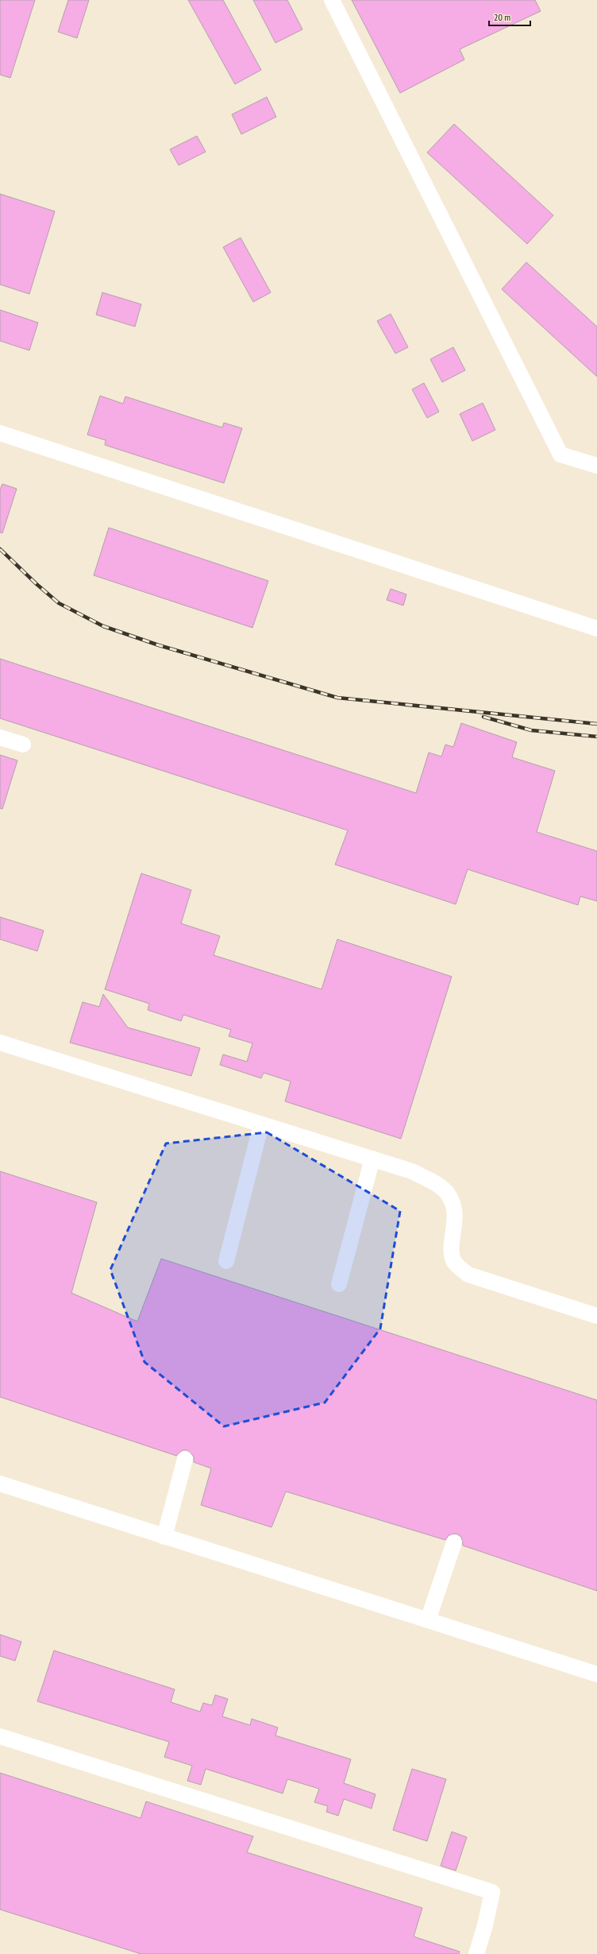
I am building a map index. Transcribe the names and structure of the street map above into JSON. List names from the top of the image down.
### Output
{
  "scale_bar": "20 m"
}
